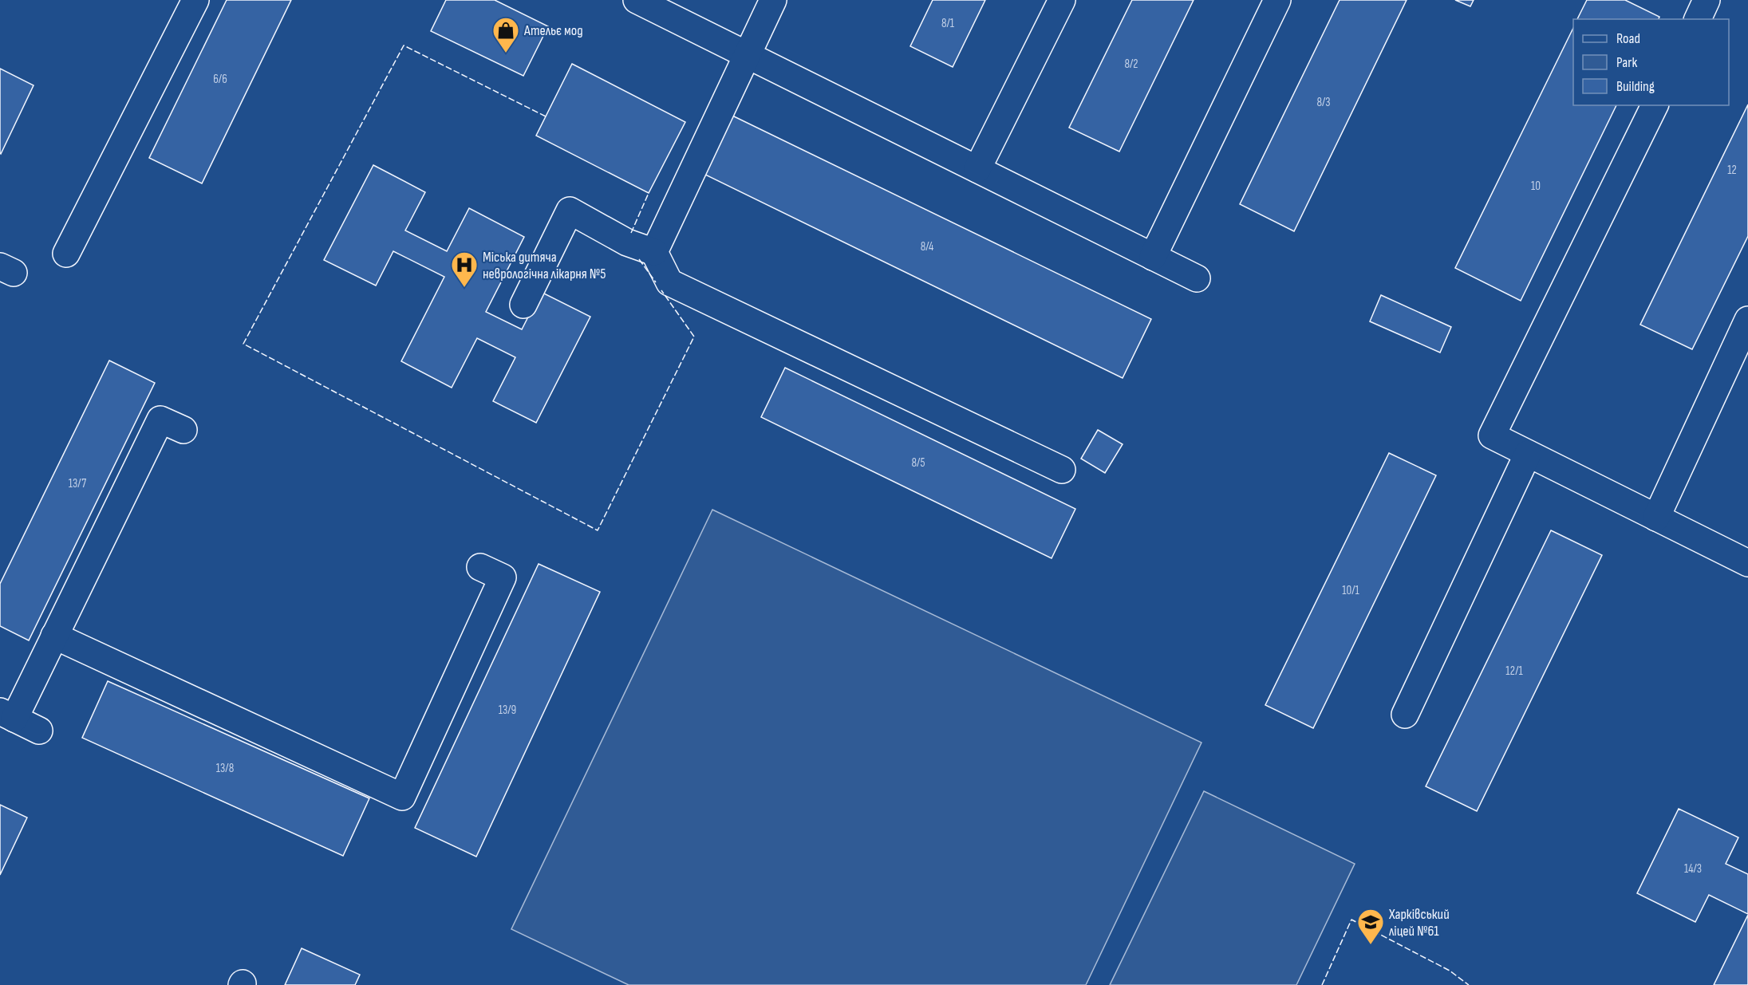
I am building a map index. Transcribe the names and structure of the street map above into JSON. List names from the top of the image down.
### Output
{
  "places": {
    "shop": ["Ательє мод"],
    "hospital": ["Міська дитяча неврологічна лікарня №5"],
    "school or university": ["Харківський ліцей №61"]
  },
  "house_numbers": [
    "8/1",
    "8/2",
    "6/6",
    "8/3",
    "12",
    "10",
    "8/4",
    "8/5",
    "13/7",
    "10/1",
    "12/1",
    "13/9",
    "13/8",
    "14/3"
  ],
  "legend": ["Road", "Park", "Building"]
}
